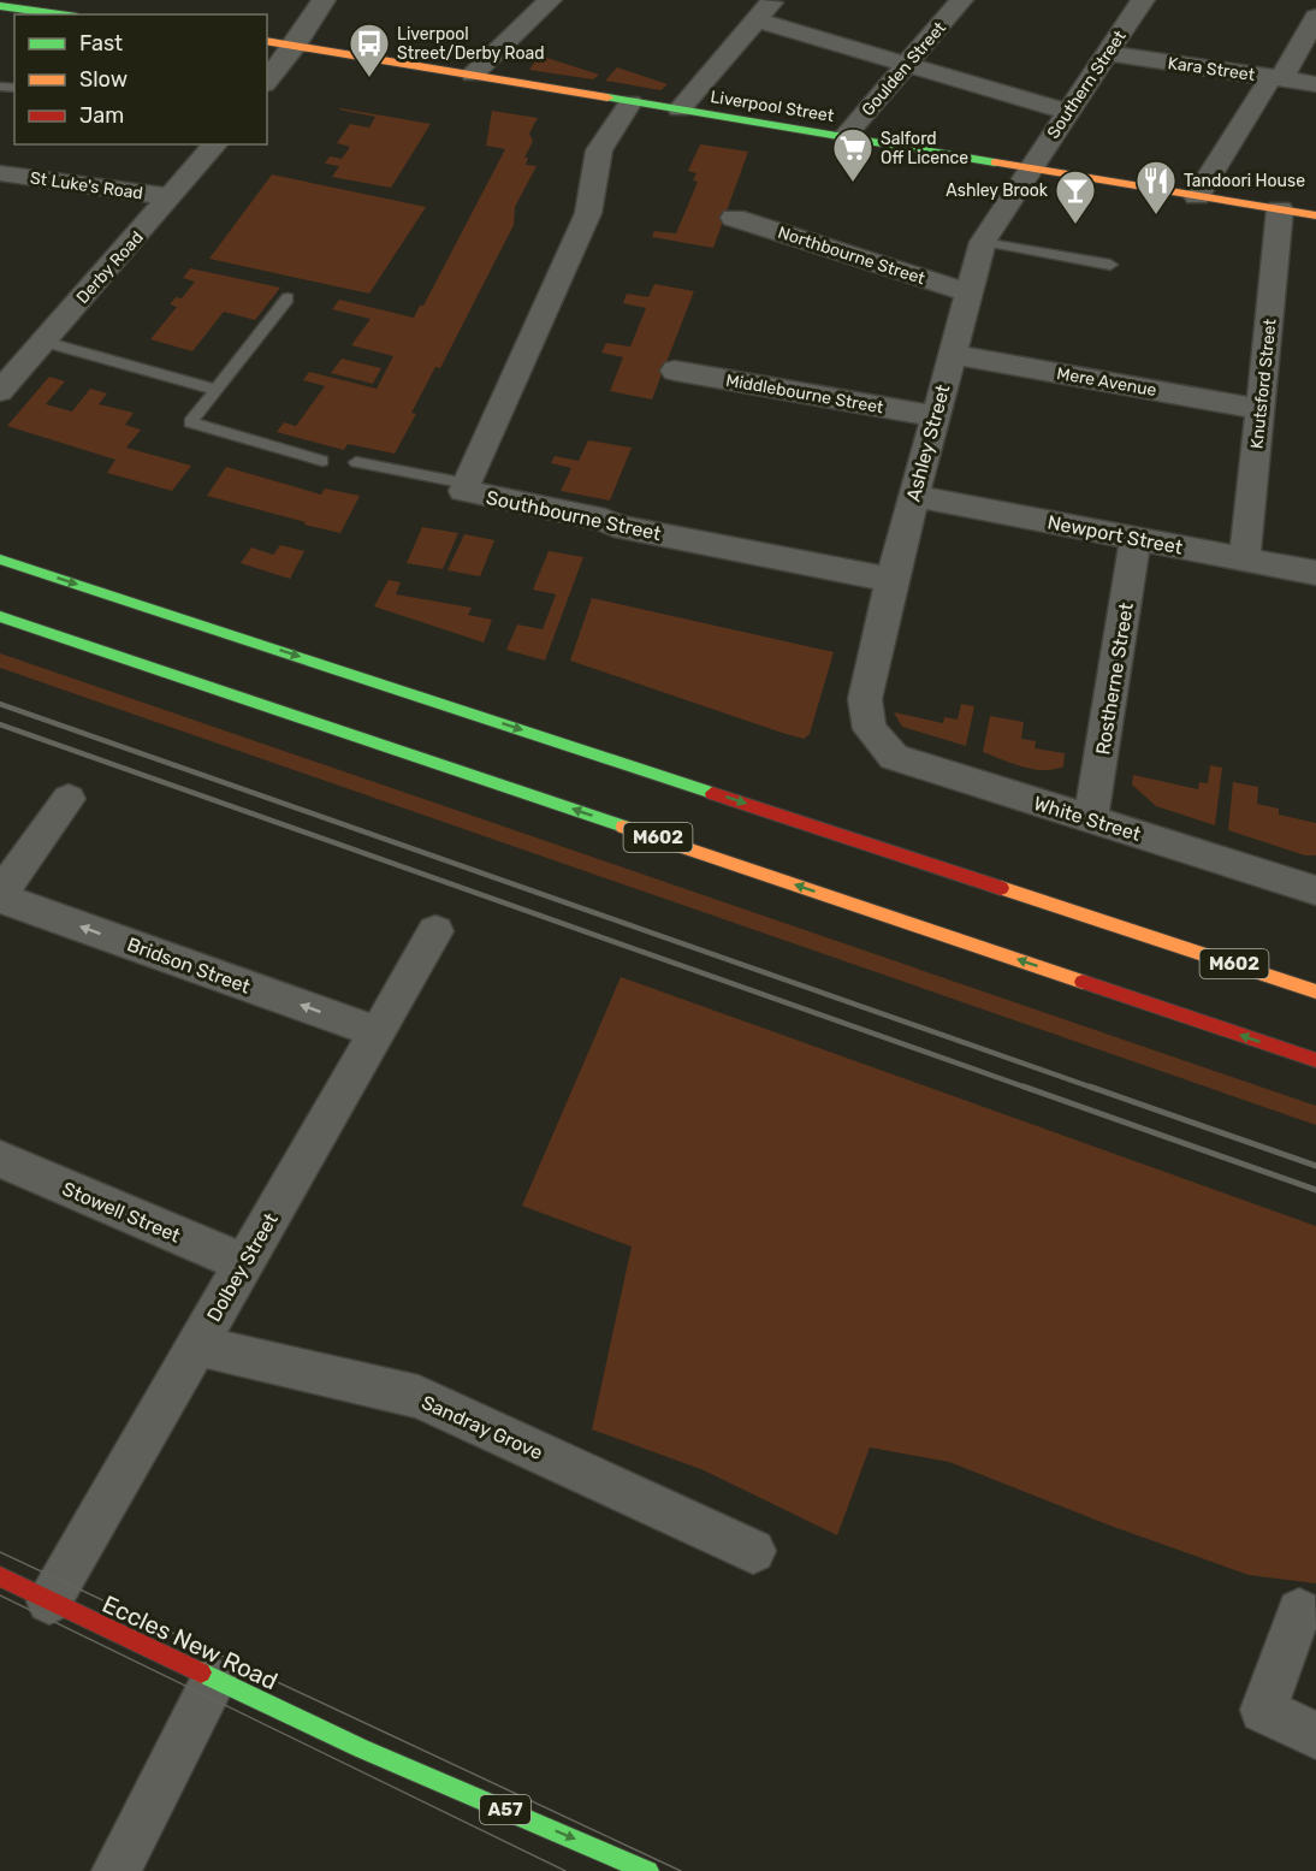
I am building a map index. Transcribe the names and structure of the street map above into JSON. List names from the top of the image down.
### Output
{
  "streets": {
    "main road": [
      "Liverpool Street",
      "M602",
      "Eccles New Road",
      "A57"
    ],
    "street": [
      "Goulden Street",
      "Kara Street",
      "Southern Street",
      "St Luke's Road",
      "Northbourne Street",
      "Derby Road",
      "Mere Avenue",
      "Knutsford Street",
      "Middlebourne Street",
      "Ashley Street",
      "Southbourne Street",
      "Newport Street",
      "Rostherne Street",
      "White Street",
      "Bridson Street",
      "Stowell Street",
      "Dolbey Street",
      "Sandray Grove"
    ]
  },
  "crossings": [
    ["Goulden Street", "Liverpool Street"],
    ["Kara Street", "Southern Street"],
    ["Southern Street", "Liverpool Street"],
    ["Southern Street", "Ashley Street"],
    ["Liverpool Street", "Knutsford Street"],
    ["Liverpool Street", "Ashley Street"],
    ["Liverpool Street", "Southbourne Street"],
    ["St Luke's Road", "Derby Road"],
    ["Northbourne Street", "Ashley Street"],
    ["Mere Avenue", "Knutsford Street"],
    ["Mere Avenue", "Ashley Street"],
    ["Knutsford Street", "Newport Street"],
    ["Middlebourne Street", "Ashley Street"],
    ["Ashley Street", "Southbourne Street"],
    ["Ashley Street", "Newport Street"],
    ["Ashley Street", "White Street"],
    ["Newport Street", "Rostherne Street"],
    ["Rostherne Street", "White Street"],
    ["Bridson Street", "Dolbey Street"],
    ["Stowell Street", "Dolbey Street"],
    ["Dolbey Street", "Sandray Grove"],
    ["Dolbey Street", "Eccles New Road"]
  ],
  "one_way": ["Bridson Street"],
  "places": {
    "bus stop": ["Liverpool Street/Derby Road"],
    "supermarket": ["Salford Off Licence"],
    "restaurant": ["Tandoori House"],
    "bar": ["Ashley Brook"]
  },
  "legend": ["Fast", "Slow", "Jam"]
}
